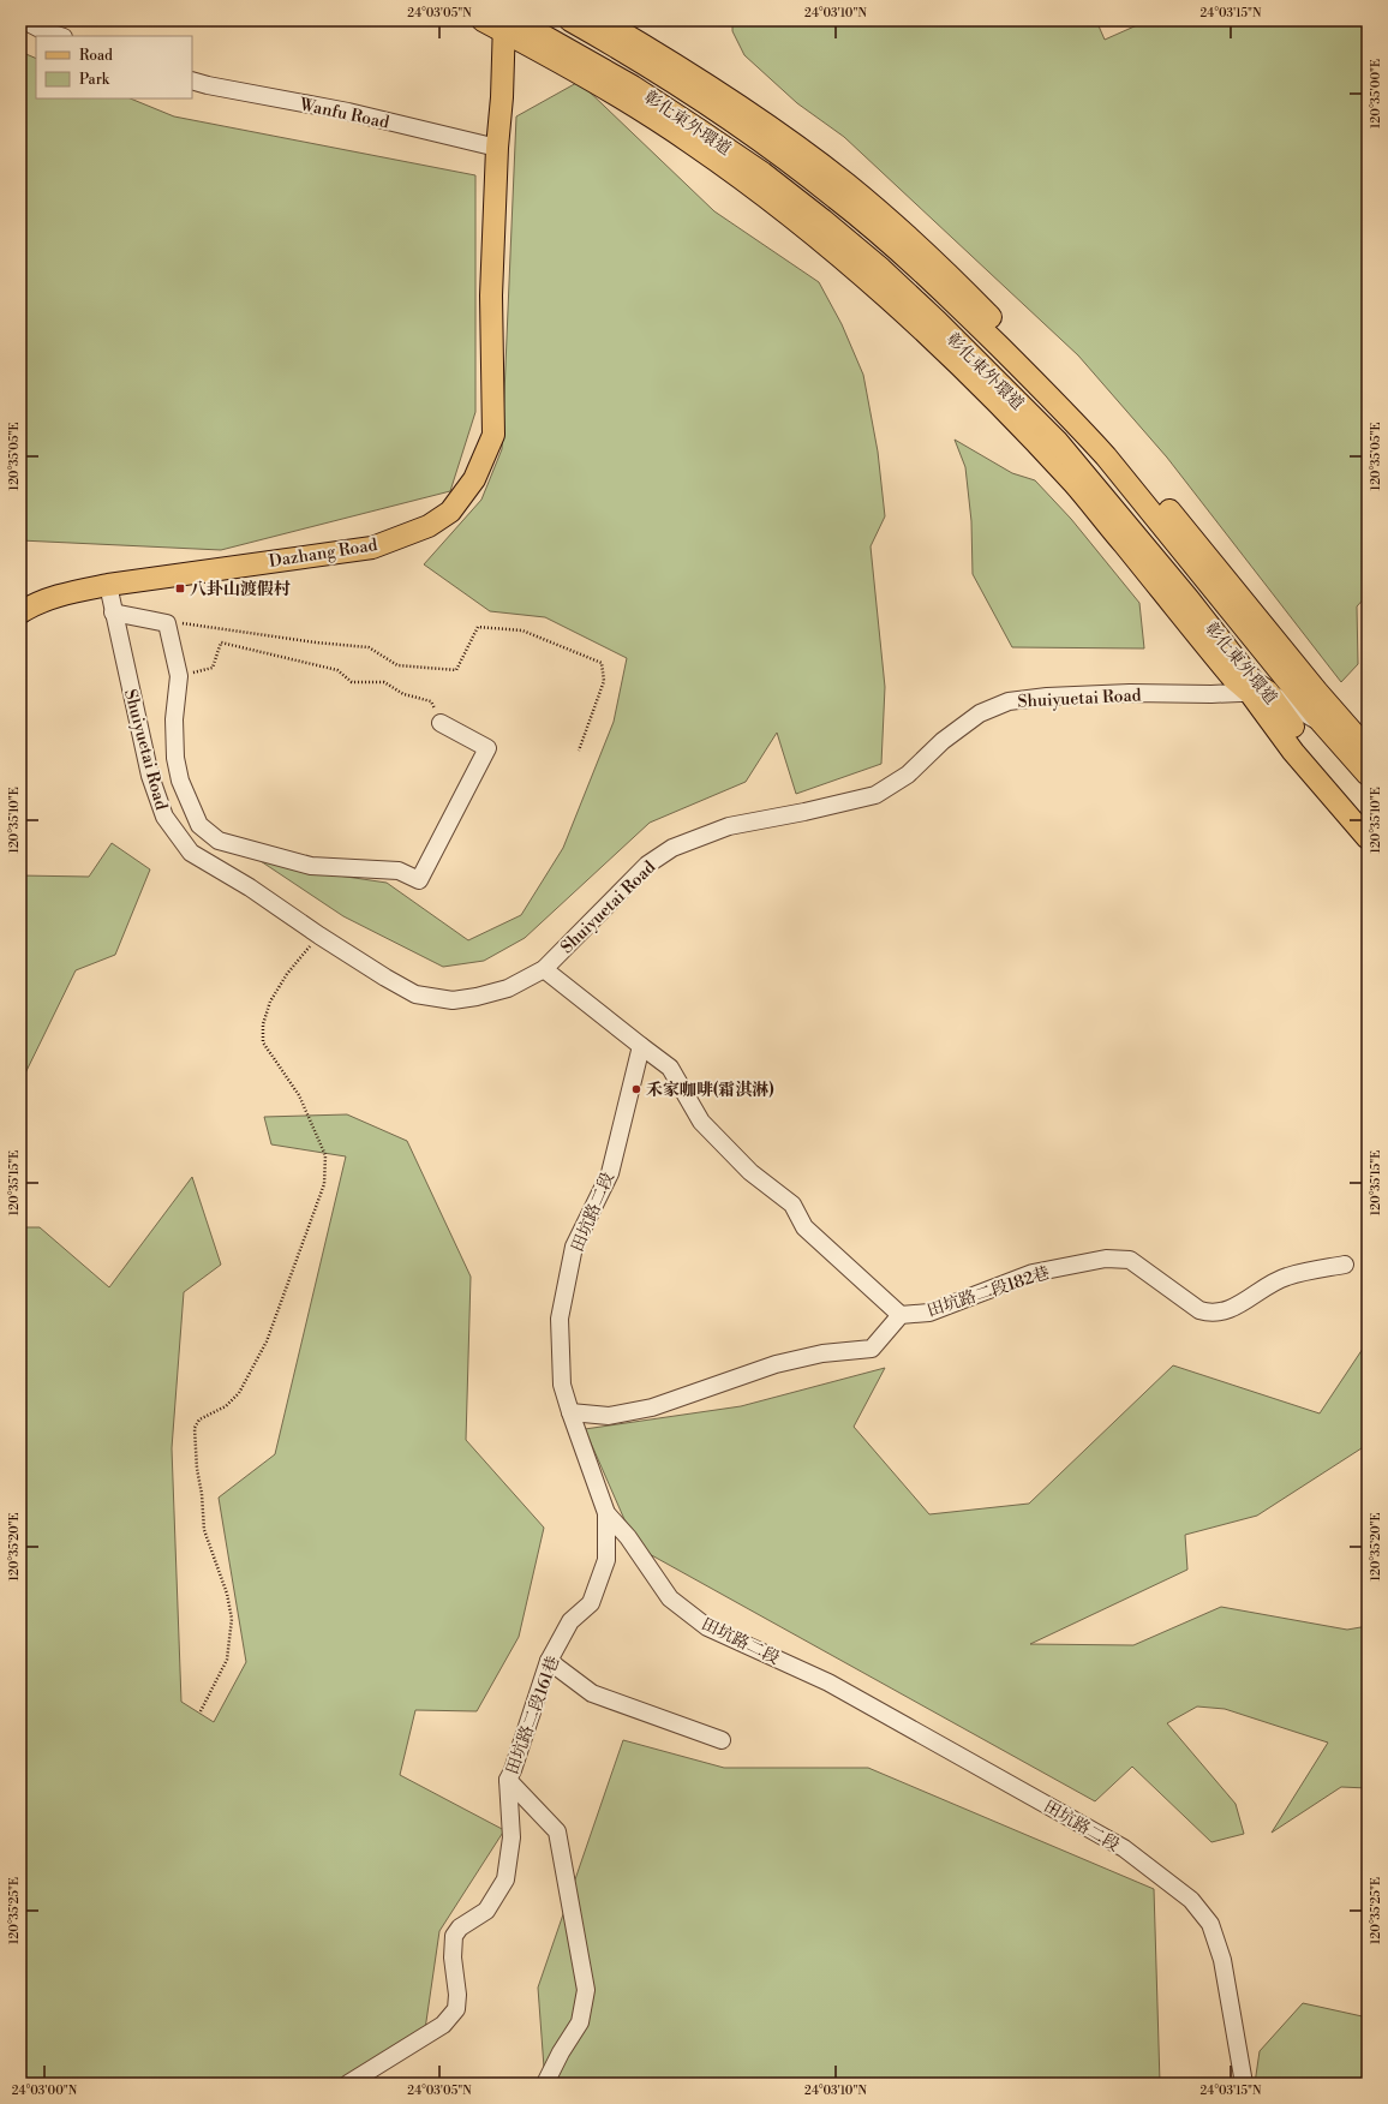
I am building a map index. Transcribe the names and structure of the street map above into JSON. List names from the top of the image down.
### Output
{
  "streets": {
    "main road": ["彰化東外環道", "Dazhang Road"],
    "street": [
      "Wanfu Road",
      "Shuiyuetai Road",
      "田坑路二段",
      "田坑路二段182巷",
      "田坑路二段161巷"
    ]
  },
  "crossings": [
    ["Wanfu Road", "Dazhang Road"],
    ["彰化東外環道", "Dazhang Road"],
    ["彰化東外環道", "Shuiyuetai Road"],
    ["Dazhang Road", "Shuiyuetai Road"],
    ["田坑路二段", "田坑路二段161巷"]
  ],
  "places": {
    "transit": ["八卦山渡假村"],
    "other": ["禾家咖啡(霜淇淋)"]
  },
  "legend": ["Road", "Park"],
  "coordinates": [
    "24°03'05\"N",
    "24°03'10\"N",
    "24°03'15\"N",
    "120°35'00\"E",
    "120°35'05\"E",
    "120°35'10\"E",
    "120°35'15\"E",
    "120°35'20\"E",
    "120°35'25\"E",
    "24°03'00\"N"
  ]
}
